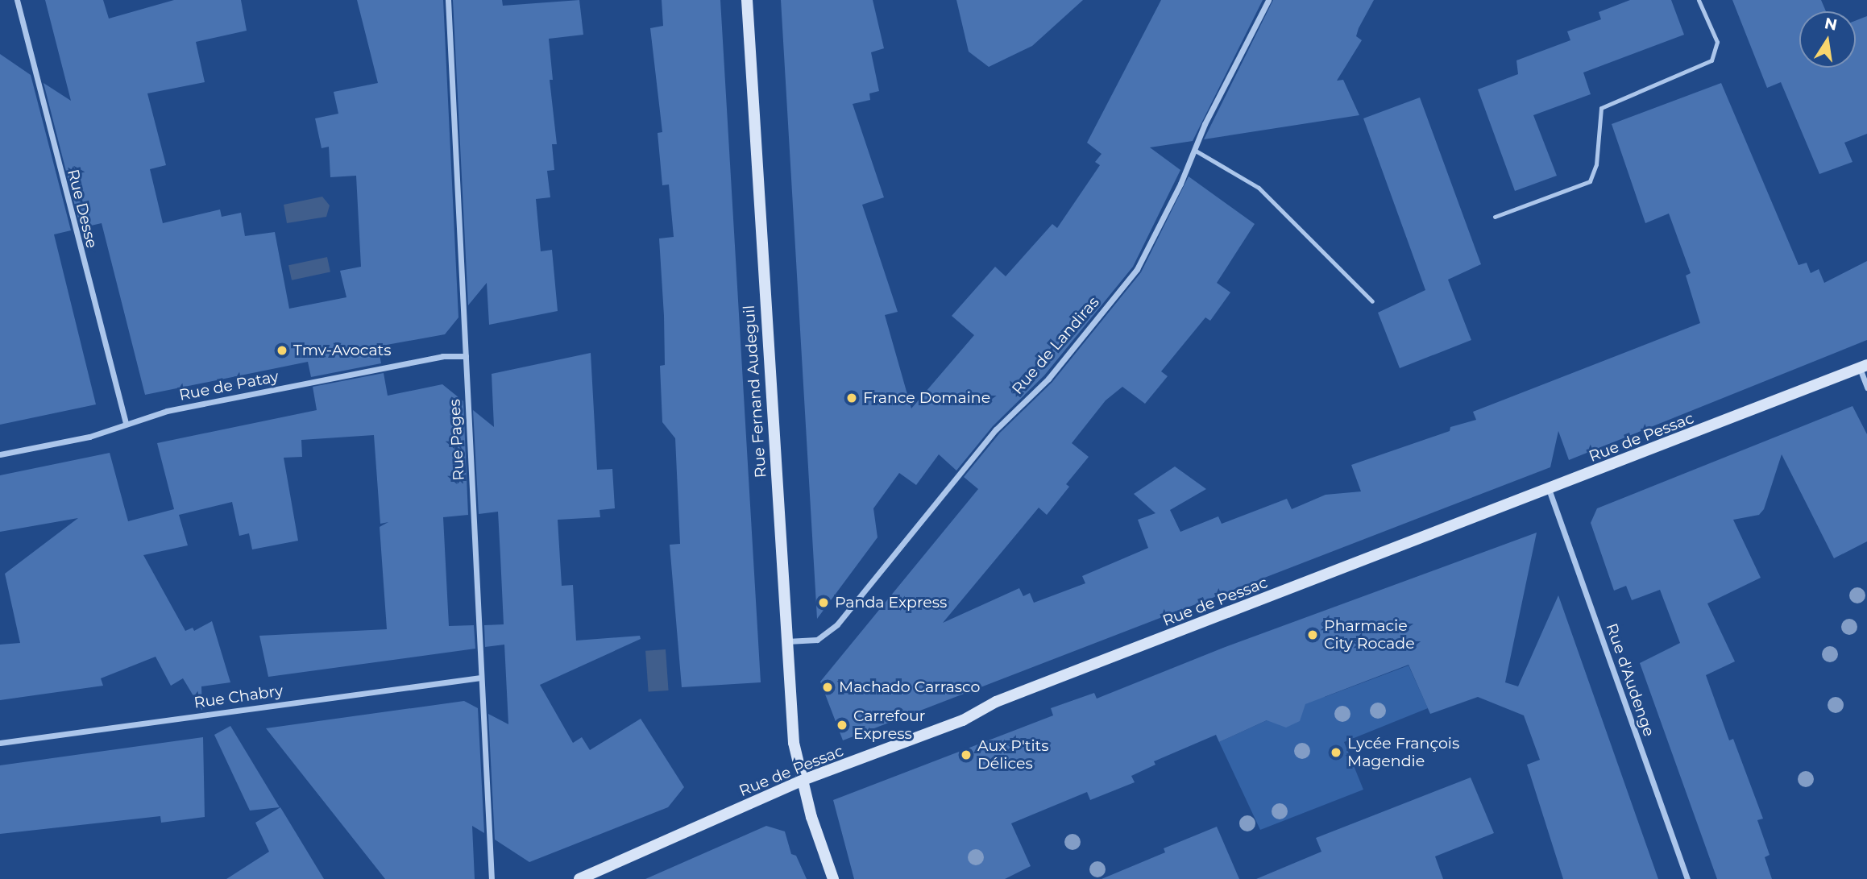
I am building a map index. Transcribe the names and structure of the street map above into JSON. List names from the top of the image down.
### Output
{
  "streets": {
    "main road": ["Rue Fernand Audeguil", "Rue de Pessac"],
    "street": [
      "Rue Desse",
      "Rue de Landiras",
      "Rue de Patay",
      "Rue Pages",
      "Rue d'Audenge",
      "Rue Chabry"
    ]
  },
  "crossings": [
    ["Rue Desse", "Rue de Patay"],
    ["Rue de Landiras", "Rue Fernand Audeguil"],
    ["Rue de Patay", "Rue Pages"],
    ["Rue Fernand Audeguil", "Rue de Pessac"],
    ["Rue de Pessac", "Rue d'Audenge"],
    ["Rue Pages", "Rue Chabry"]
  ],
  "places": [
    "Tmv-Avocats",
    "France Domaine",
    "Panda Express",
    "Pharmacie City Rocade",
    "Machado Carrasco",
    "Carrefour Express",
    "Lycée François Magendie",
    "Aux P'tits Délices"
  ],
  "north": "top"
}
